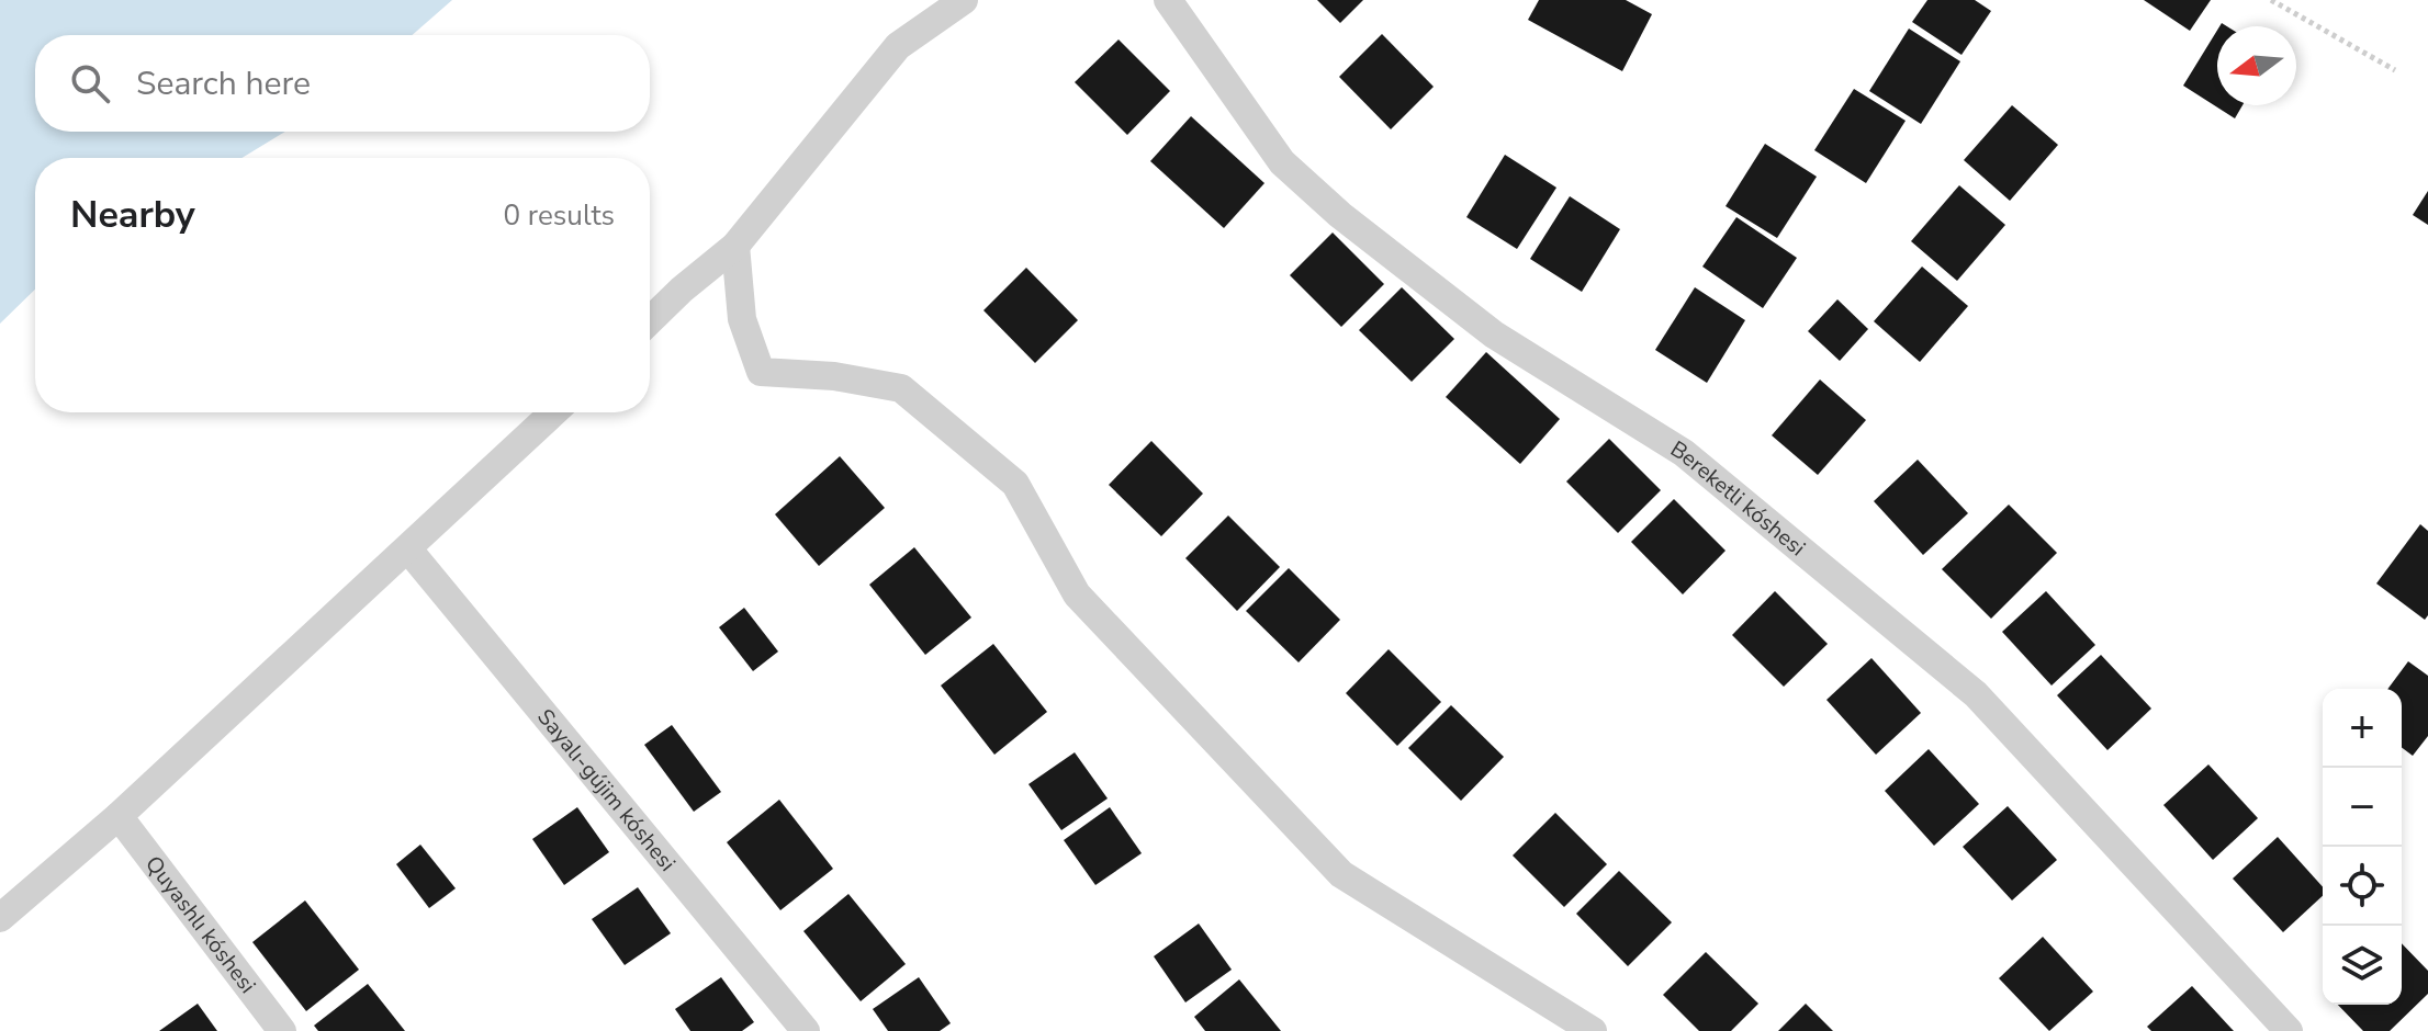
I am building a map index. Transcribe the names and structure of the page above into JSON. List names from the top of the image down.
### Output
{
  "streets": {
    "street": ["Bereketli kóshesi", "Sayalı-gújim kóshesi", "Quyashlı kóshesi"]
  },
  "north": "left",
  "page": {
    "search": "Search here",
    "heading": ["Nearby", "0 results"],
    "map_buttons": ["+", "−"]
  }
}
